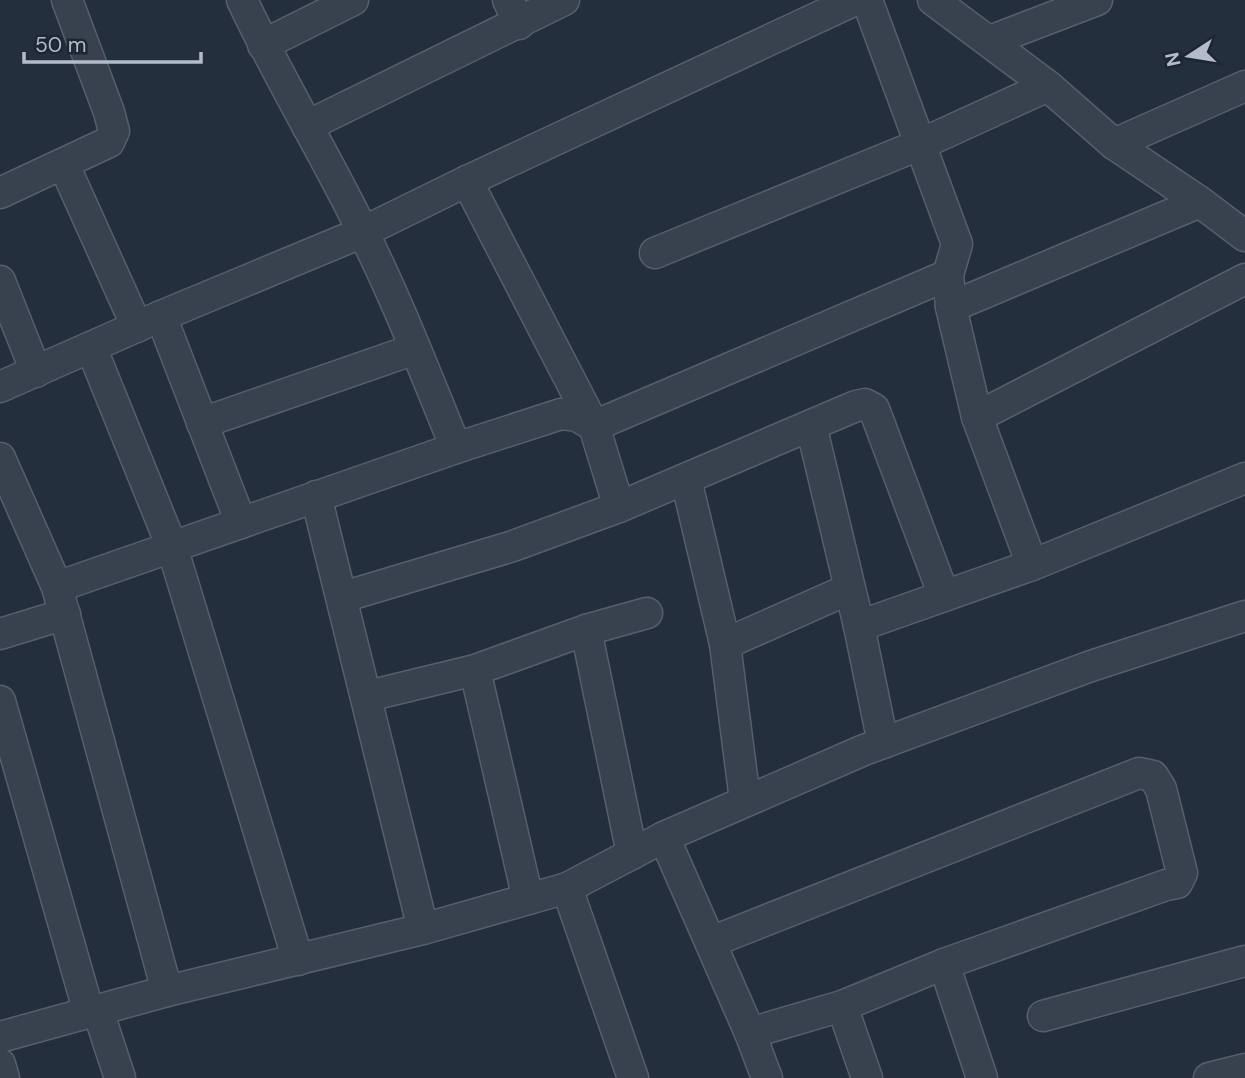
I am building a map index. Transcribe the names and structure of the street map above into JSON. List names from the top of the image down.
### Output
{
  "scale_bar": "50 m",
  "north": "left"
}
